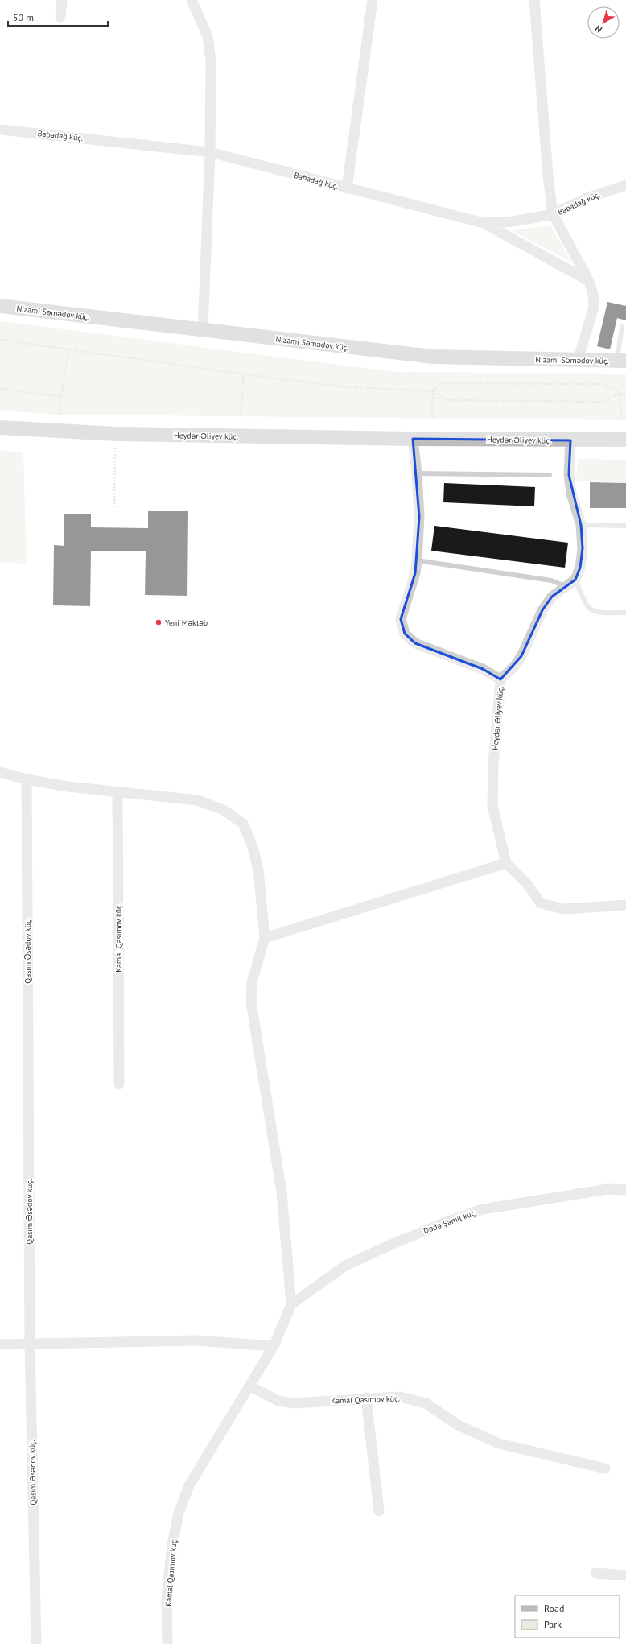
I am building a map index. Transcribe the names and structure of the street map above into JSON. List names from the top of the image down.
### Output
{
  "streets": {
    "main road": ["Nizami Səmədov küç.", "Heydər Əliyev küç."],
    "street": [
      "Babadağ küç.",
      "Kamal Qasımov küç.",
      "Qasım Əsədov küç.",
      "Dədə Şamil küç."
    ]
  },
  "crossings": [
    ["Kamal Qasımov küç.", "Dədə Şamil küç."]
  ],
  "places": ["Yeni Məktəb"],
  "legend": ["Road", "Park"],
  "scale_bar": "50 m",
  "north": "bottom left"
}
